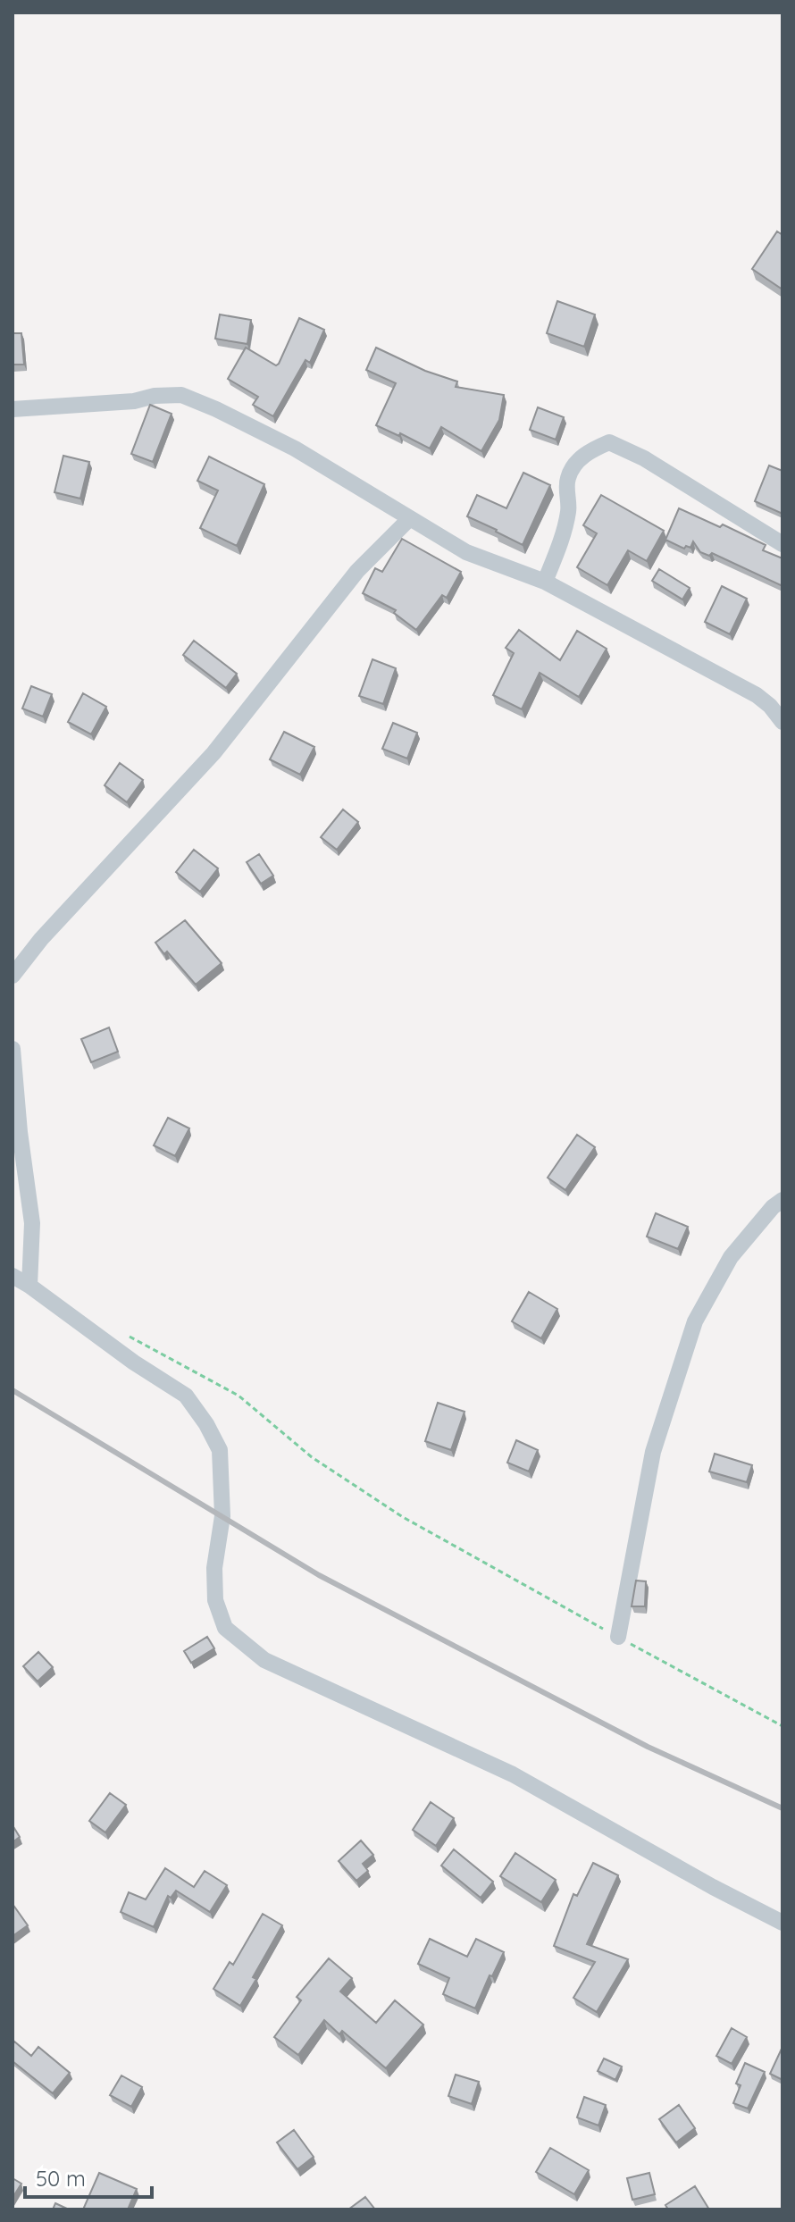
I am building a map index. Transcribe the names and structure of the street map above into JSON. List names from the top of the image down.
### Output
{
  "scale_bar": "50 m"
}
